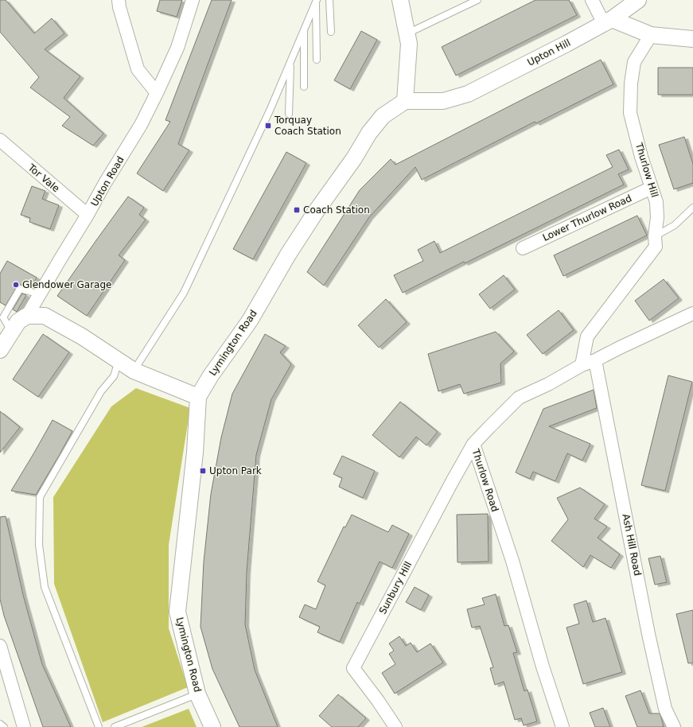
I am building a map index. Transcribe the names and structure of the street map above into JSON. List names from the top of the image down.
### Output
{
  "streets": {
    "street": [
      "Upton Hill",
      "Thurlow Hill",
      "Tor Vale",
      "Upton Road",
      "Lower Thurlow Road",
      "Lymington Road",
      "Thurlow Road",
      "Ash Hill Road",
      "Sunbury Hill"
    ]
  },
  "crossings": [
    ["Upton Hill", "Lymington Road"],
    ["Thurlow Hill", "Lower Thurlow Road"],
    ["Thurlow Hill", "Thurlow Road"],
    ["Tor Vale", "Upton Road"],
    ["Thurlow Road", "Ash Hill Road"],
    ["Thurlow Road", "Sunbury Hill"]
  ],
  "places": {
    "transit": ["Torquay Coach Station", "Coach Station", "Upton Park"],
    "other": ["Glendower Garage"]
  }
}
